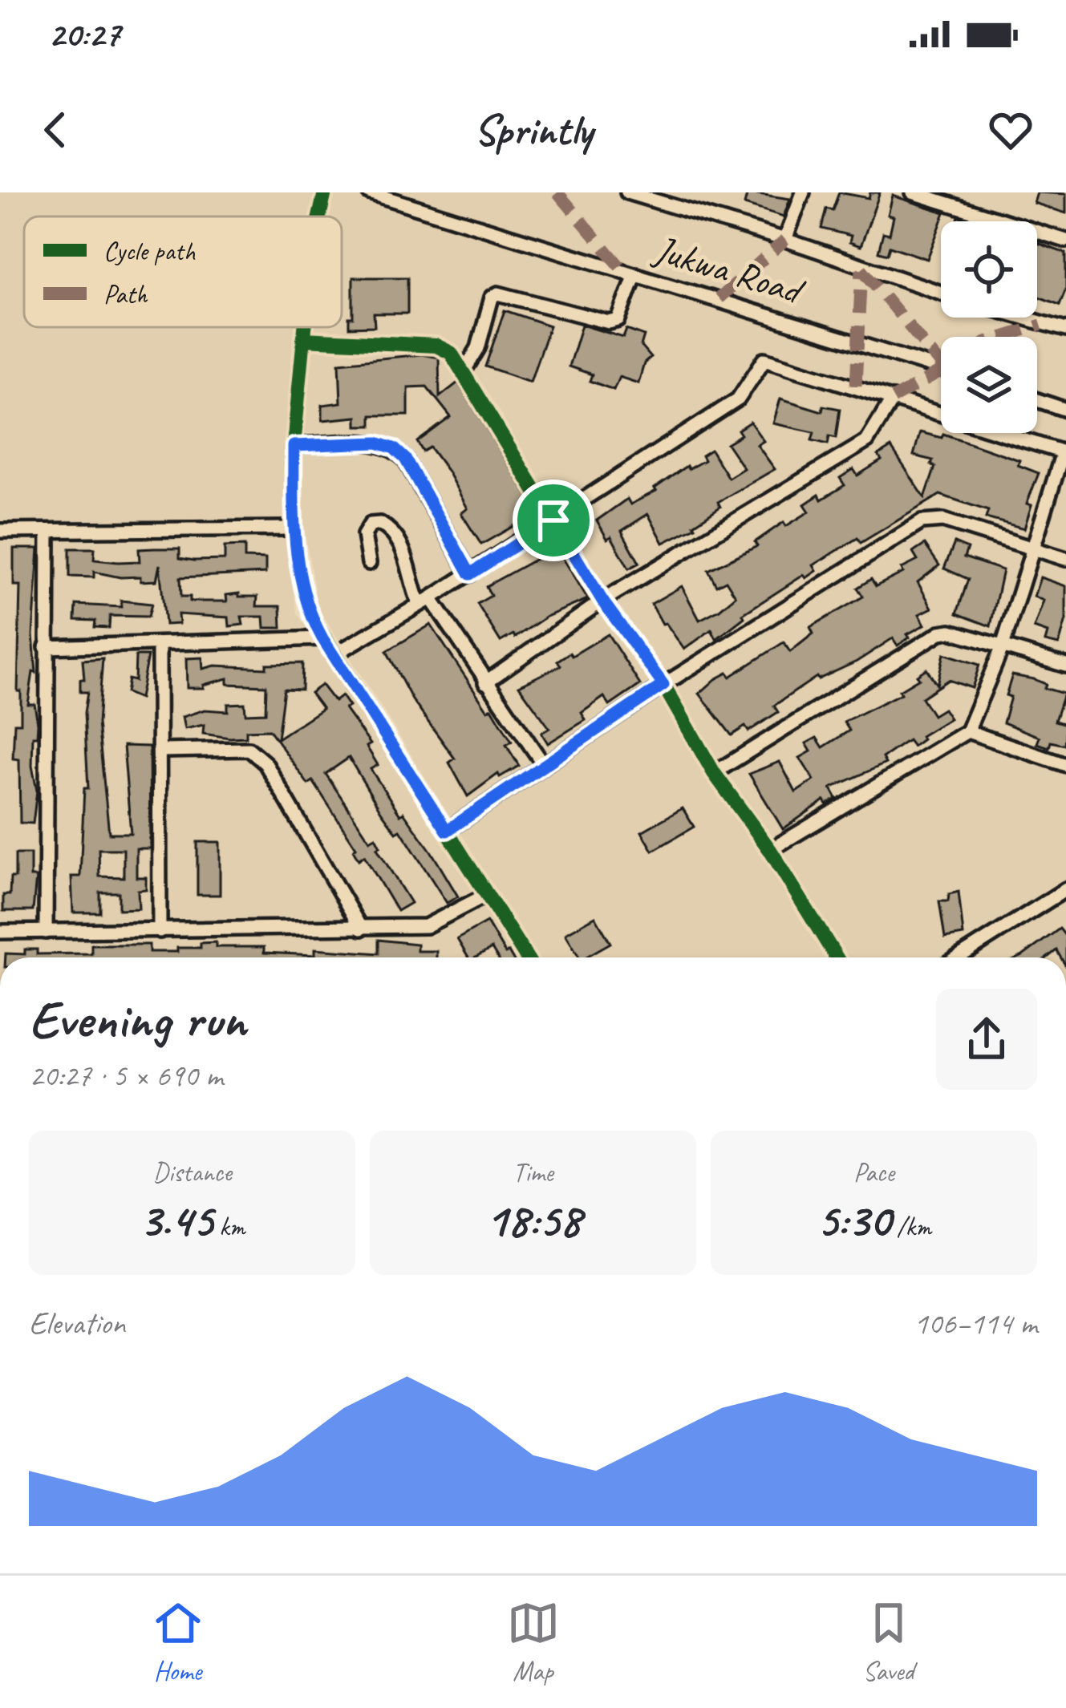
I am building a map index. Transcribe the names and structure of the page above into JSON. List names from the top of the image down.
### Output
{
  "streets": {
    "street": ["Jukwa Road"]
  },
  "legend": ["Cycle path", "Path"],
  "page": {
    "status": "20:27",
    "header": "Sprintly",
    "heading": ["Evening run", "20:27 · 5 × 690 m"],
    "stats": [
      ["Distance", "3.45 km"],
      ["Time", "18:58"],
      ["Pace", "5:30 /km"]
    ],
    "chart": ["Elevation", "106–114 m"],
    "tabs": ["Home", "Map", "Saved"]
  }
}
